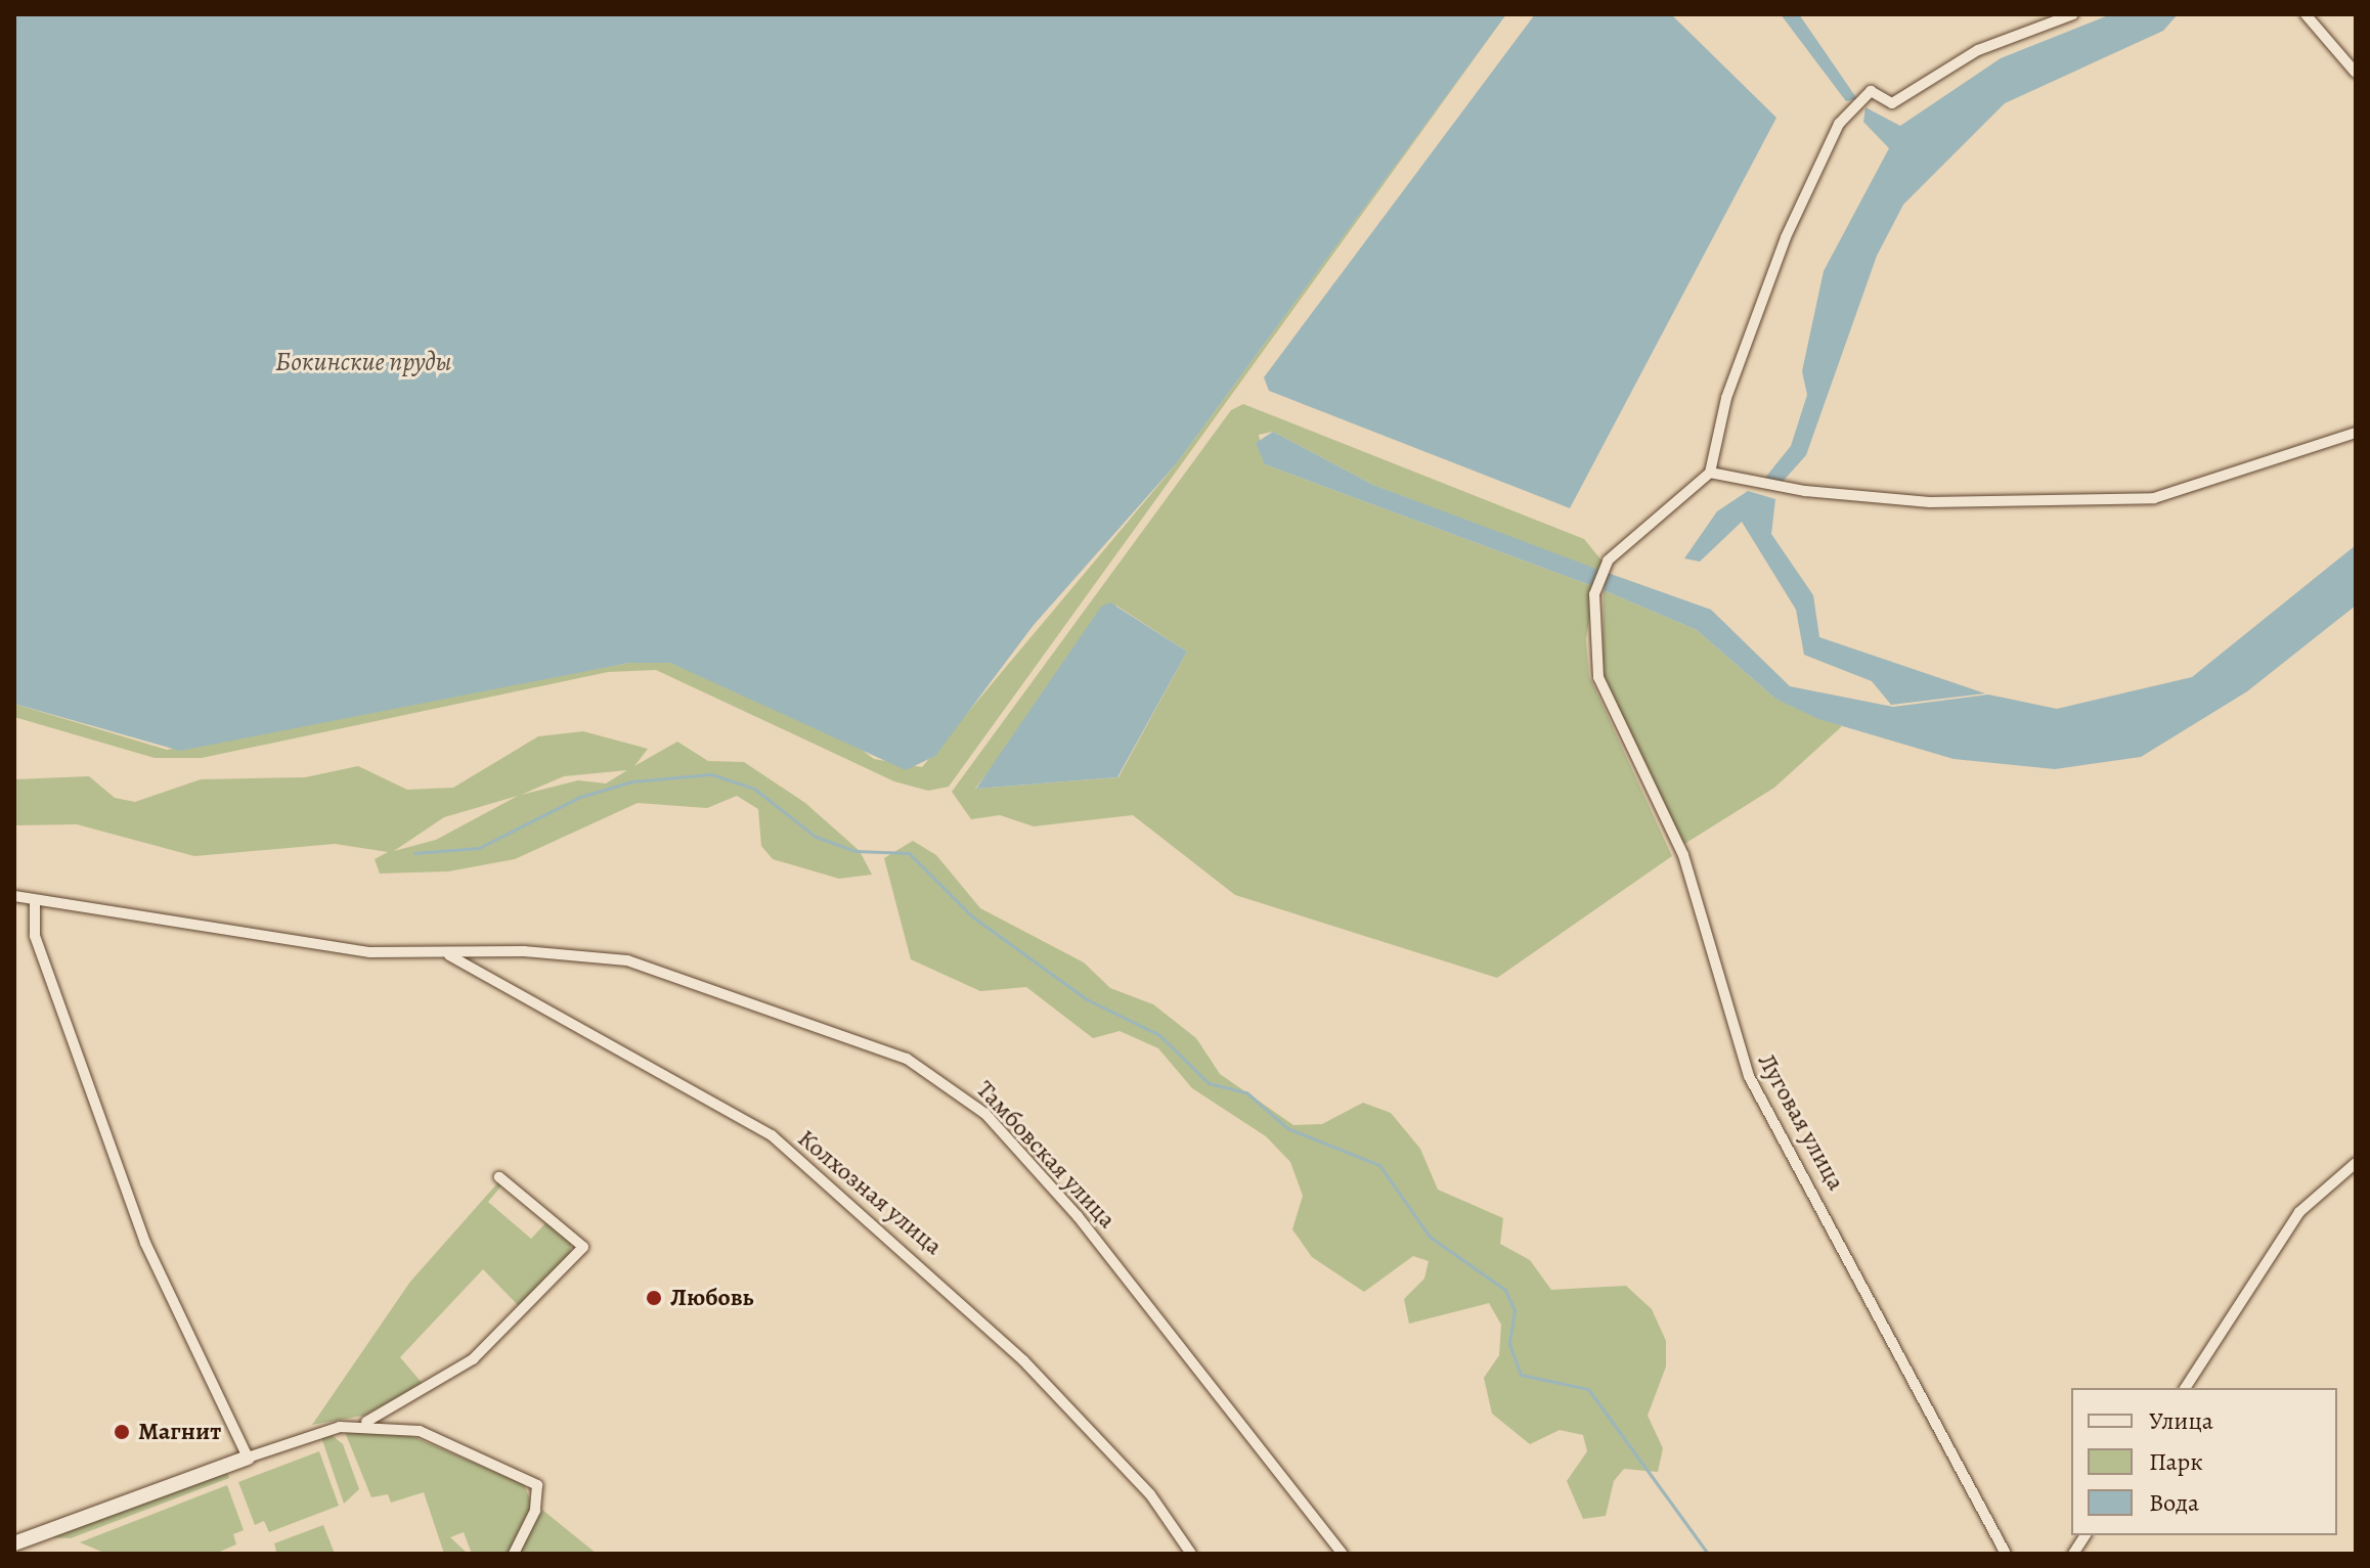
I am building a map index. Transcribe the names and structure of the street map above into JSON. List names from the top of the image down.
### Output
{
  "streets": {
    "street": ["Луговая улица", "Тамбовская улица", "Колхозная улица"]
  },
  "crossings": [
    ["Тамбовская улица", "Колхозная улица"]
  ],
  "water": ["Бокинские пруды"],
  "places": ["Любовь", "Магнит"],
  "legend": ["Улица", "Парк", "Вода"]
}
